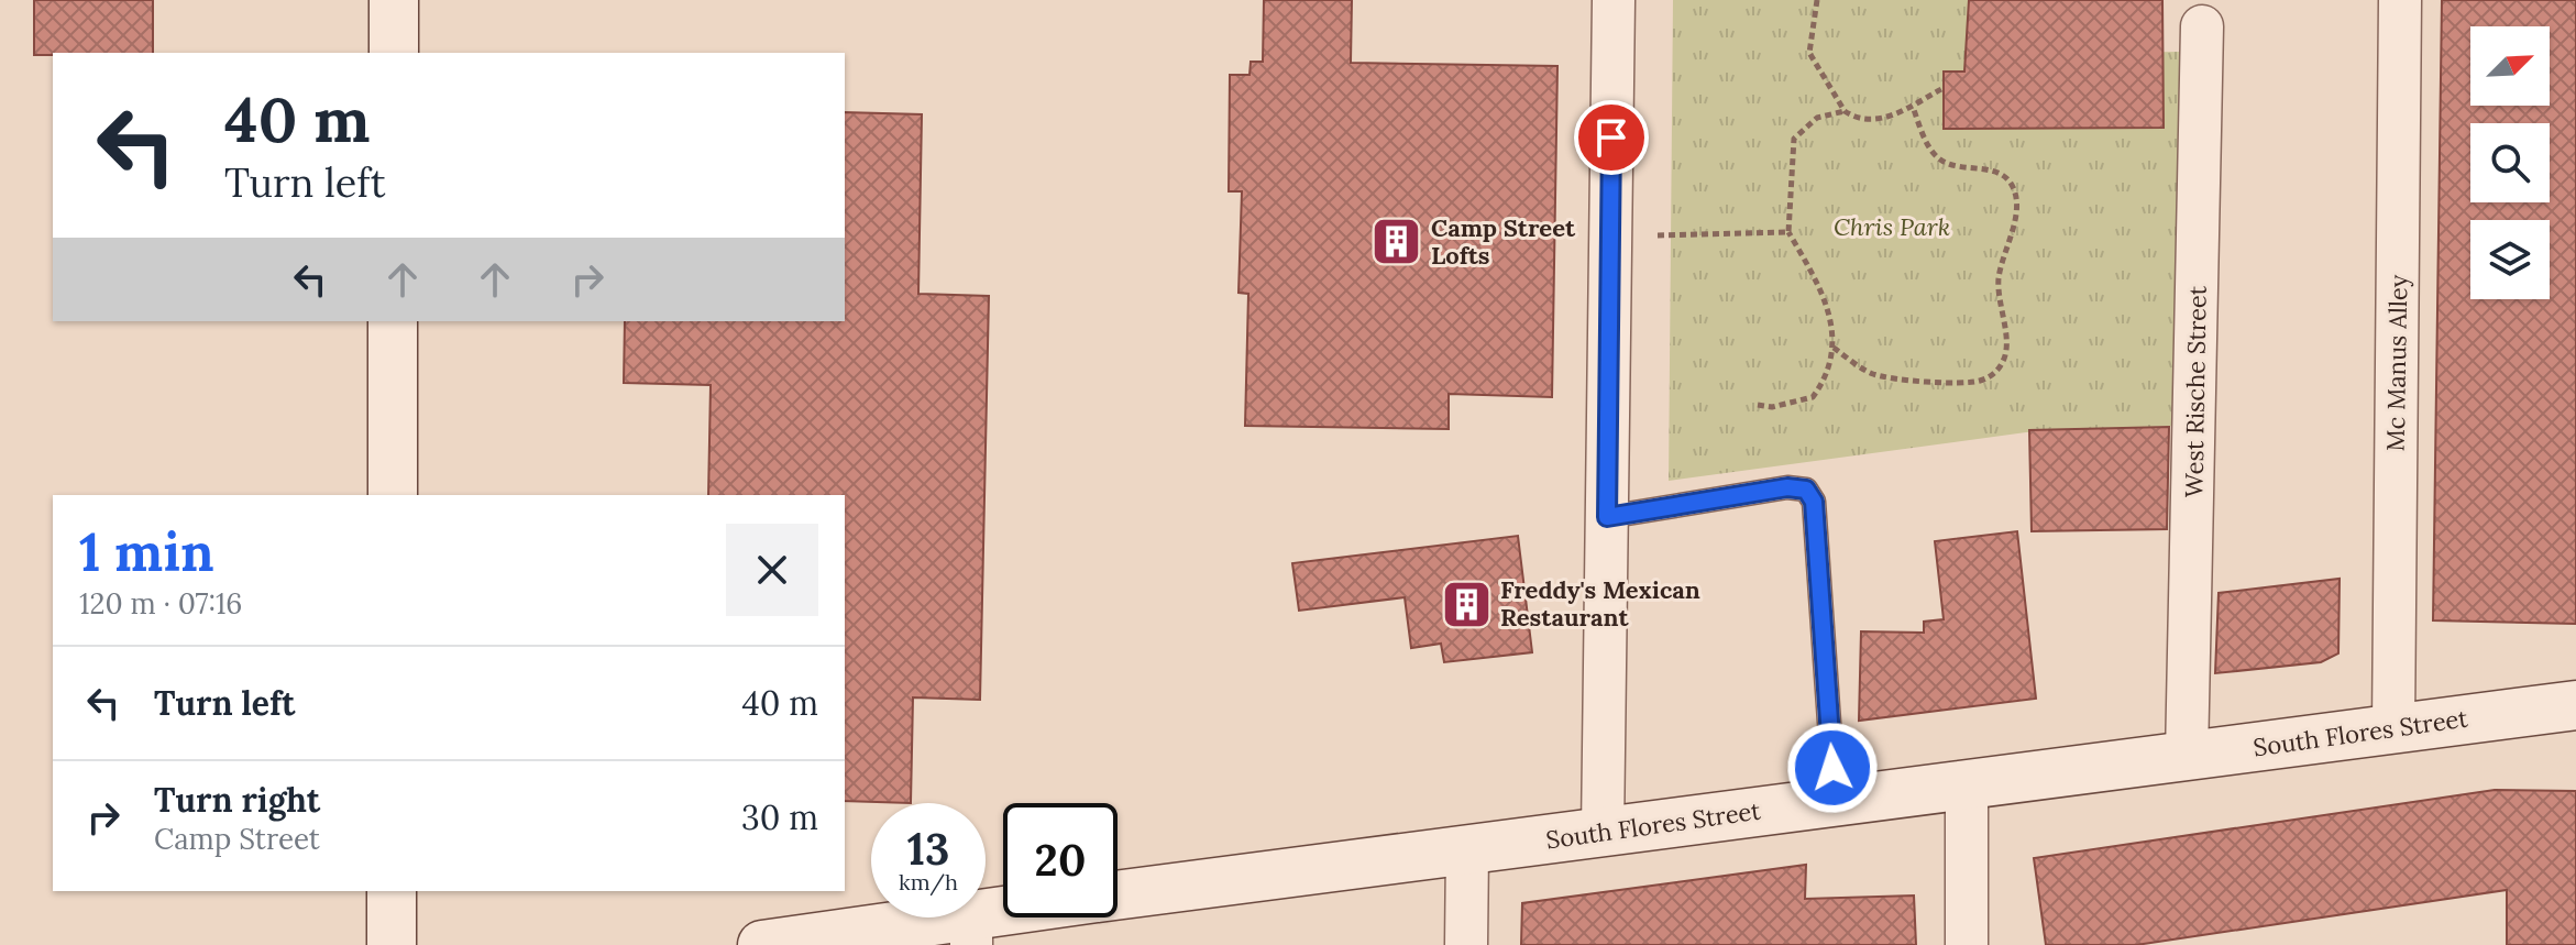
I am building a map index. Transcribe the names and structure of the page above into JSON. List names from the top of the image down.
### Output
{
  "streets": {
    "main road": ["South Flores Street"],
    "street": ["Mc Manus Alley", "West Rische Street"]
  },
  "crossings": [
    ["Mc Manus Alley", "South Flores Street"],
    ["West Rische Street", "South Flores Street"]
  ],
  "parks": ["Chris Park"],
  "places": {
    "building": ["Camp Street Lofts", "Freddy's Mexican Restaurant"]
  },
  "north": "top right",
  "page": {
    "turn": ["40 m", "Turn left"],
    "heading": ["1 min", "120 m · 07:16"],
    "list": [
      {
        "name": "Turn left",
        "value": "40 m"
      },
      {
        "name": "Turn right",
        "note": "Camp Street",
        "value": "30 m"
      }
    ],
    "speed": "13 km/h",
    "limit": "20"
  }
}
